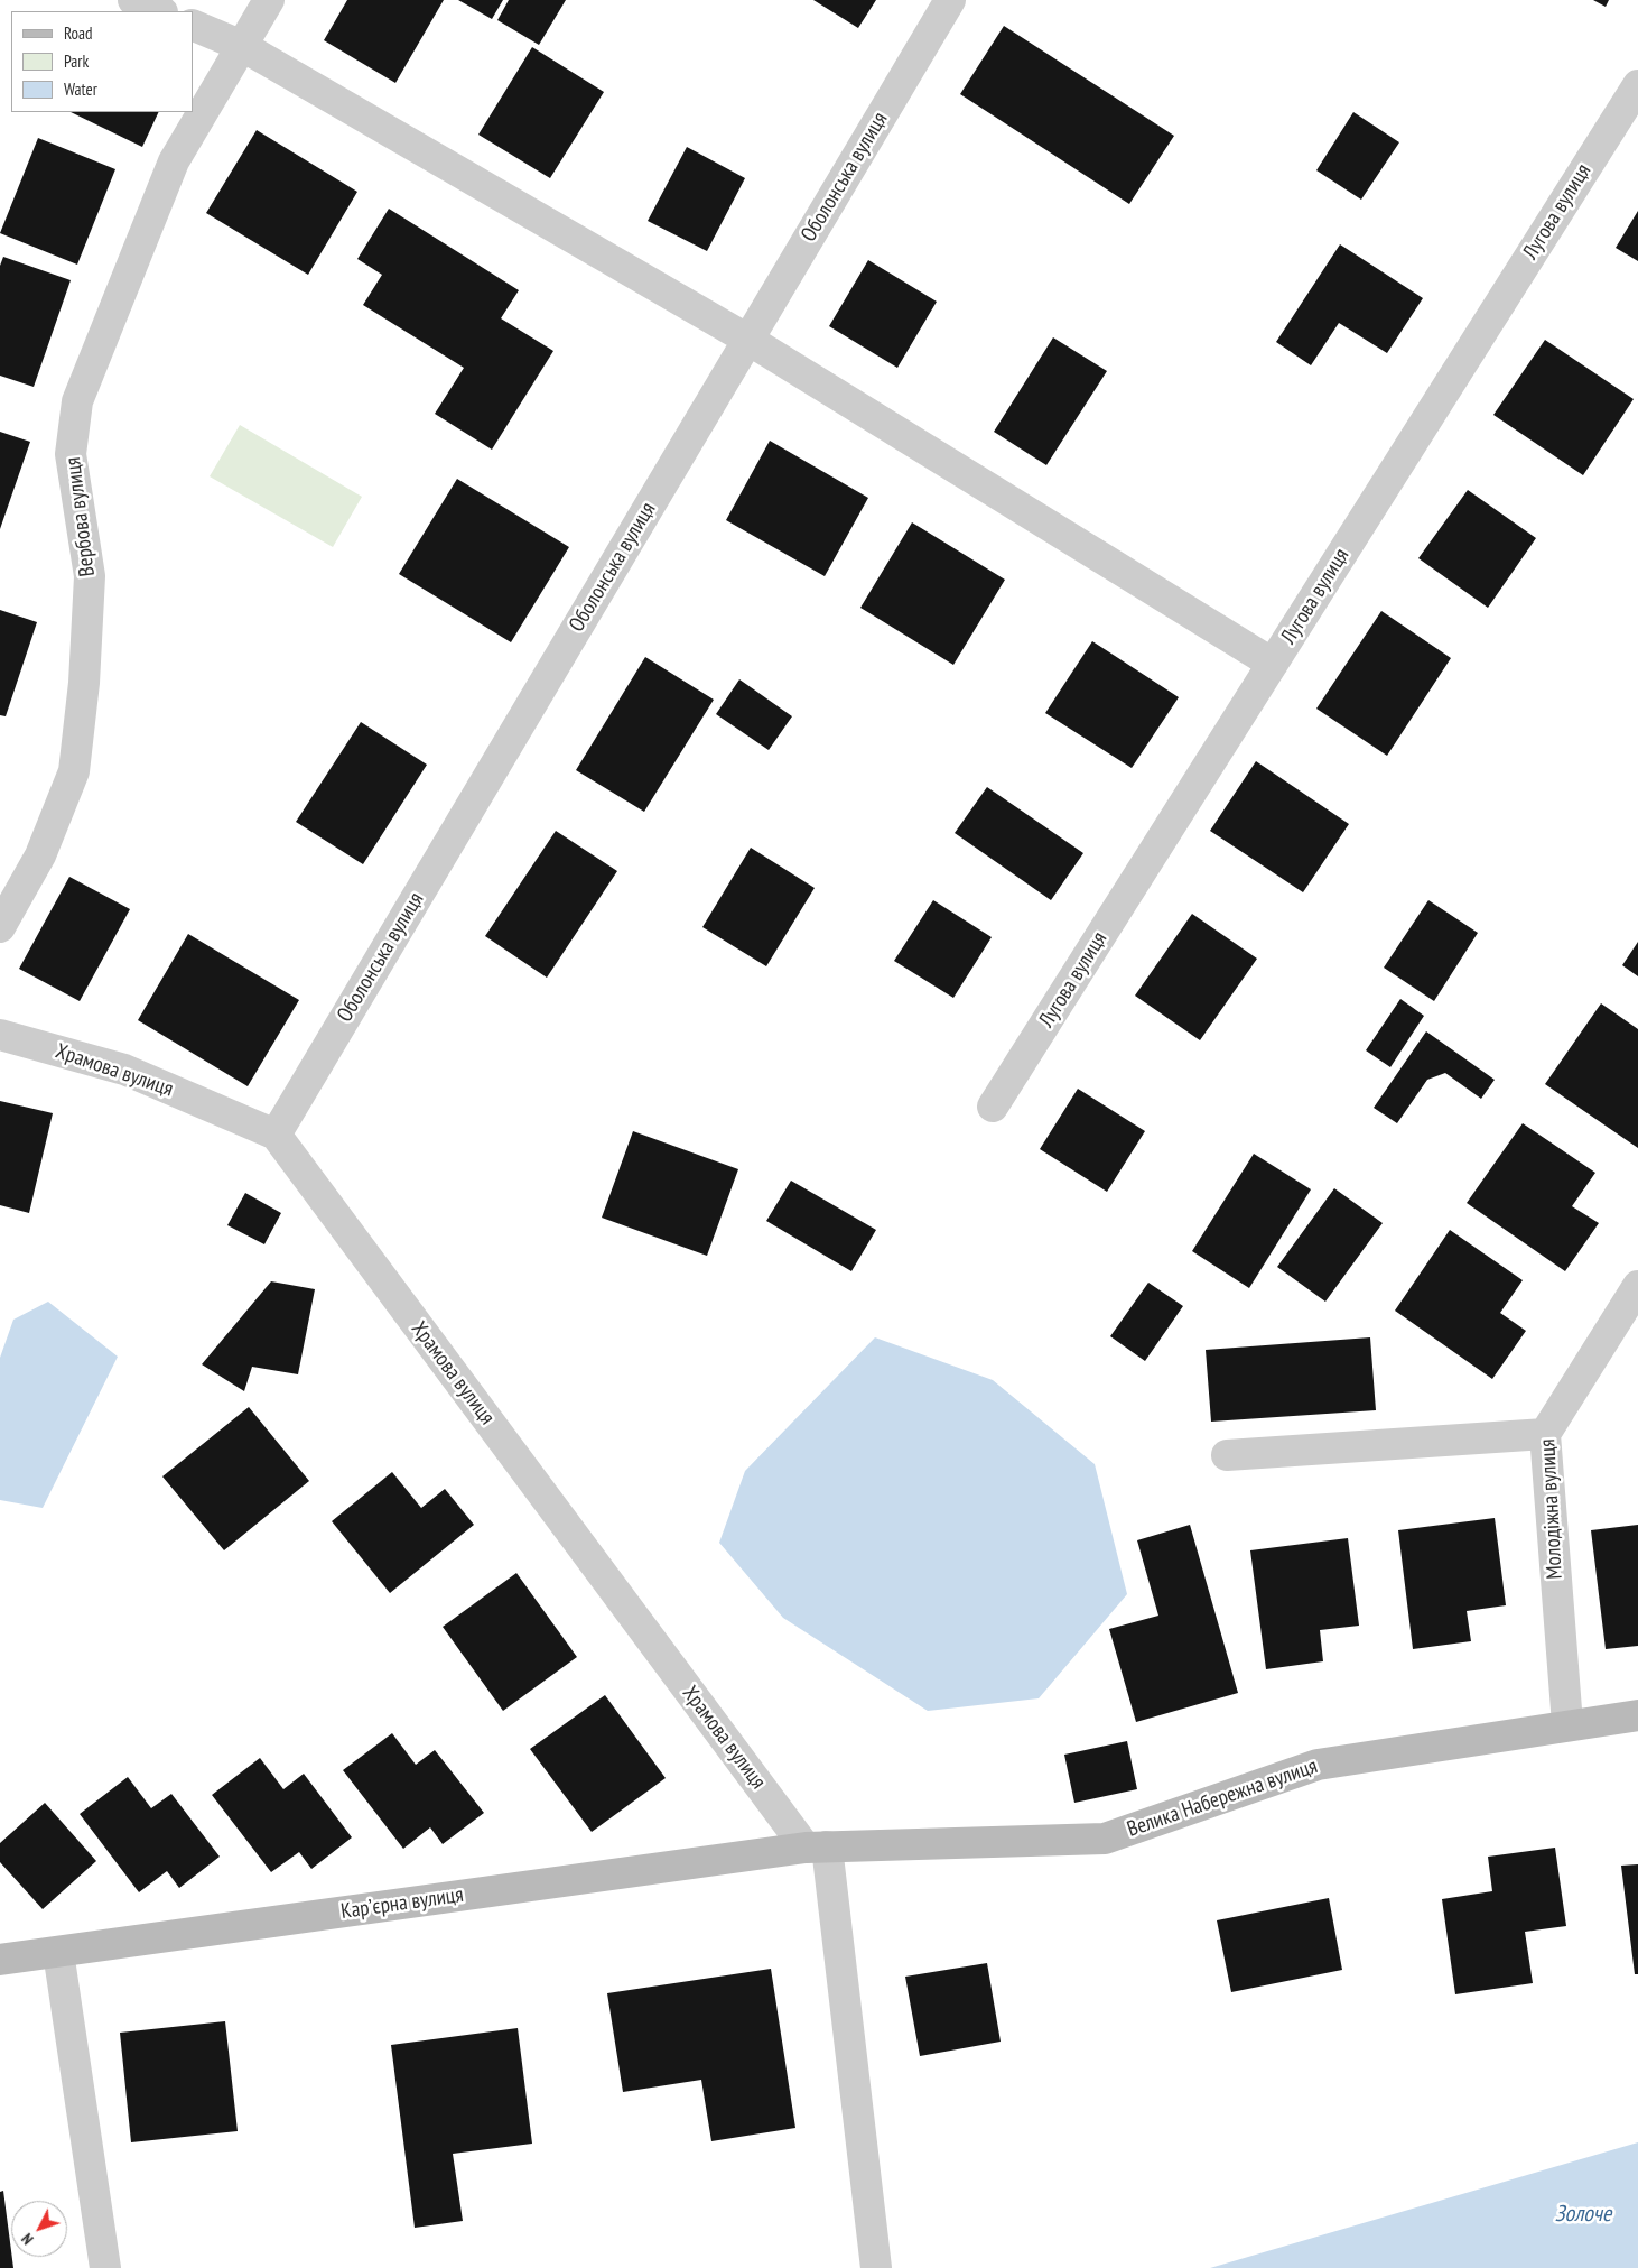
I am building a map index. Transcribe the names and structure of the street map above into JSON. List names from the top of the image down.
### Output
{
  "streets": {
    "street": [
      "Оболонська вулиця",
      "Лугова вулиця",
      "Вербова вулиця",
      "Храмова вулиця",
      "Молодіжна вулиця",
      "Велика Набережна вулиця",
      "Карʼєрна вулиця"
    ]
  },
  "crossings": [
    ["Оболонська вулиця", "Храмова вулиця"],
    ["Храмова вулиця", "Велика Набережна вулиця"],
    ["Храмова вулиця", "Карʼєрна вулиця"],
    ["Молодіжна вулиця", "Велика Набережна вулиця"],
    ["Велика Набережна вулиця", "Карʼєрна вулиця"]
  ],
  "water": ["Золоче"],
  "legend": ["Road", "Park", "Water"],
  "north": "bottom left"
}
